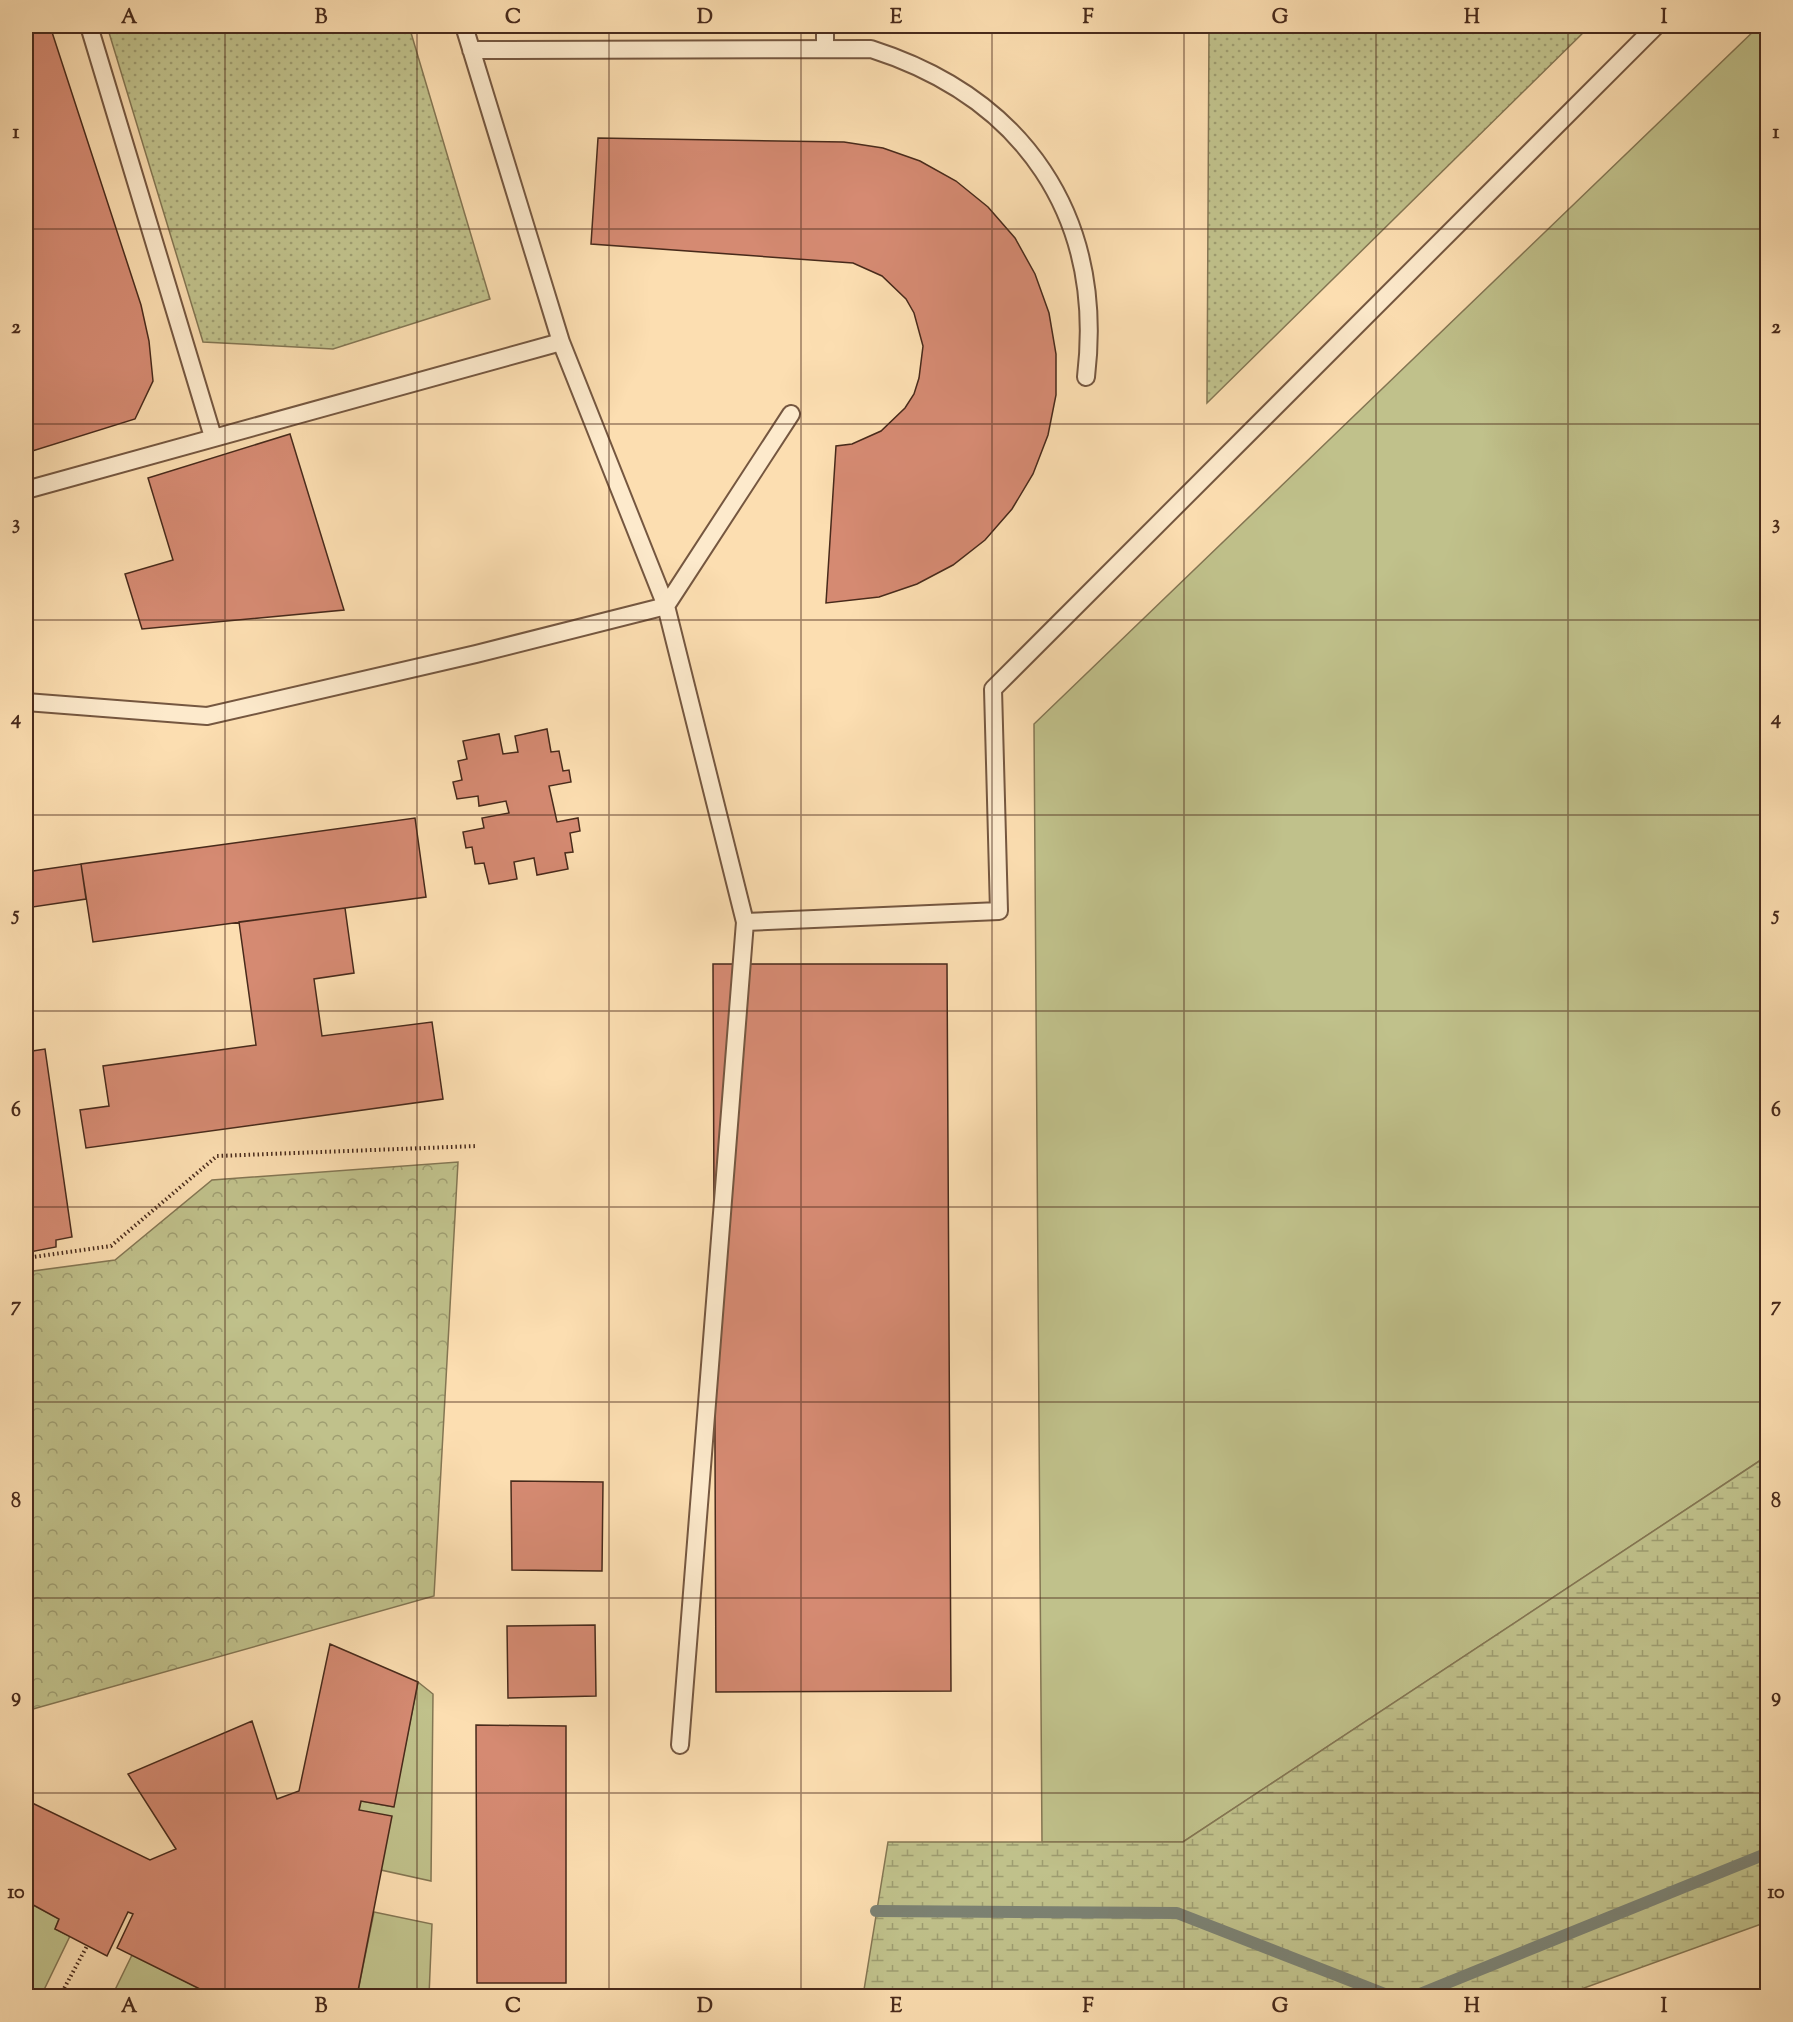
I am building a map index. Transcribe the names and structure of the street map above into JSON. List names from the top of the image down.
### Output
{
  "grid": {
    "columns": [
      "A",
      "B",
      "C",
      "D",
      "E",
      "F",
      "G",
      "H",
      "I"
    ],
    "rows": [
      "1",
      "2",
      "3",
      "4",
      "5",
      "6",
      "7",
      "8",
      "9",
      "10"
    ]
  }
}
